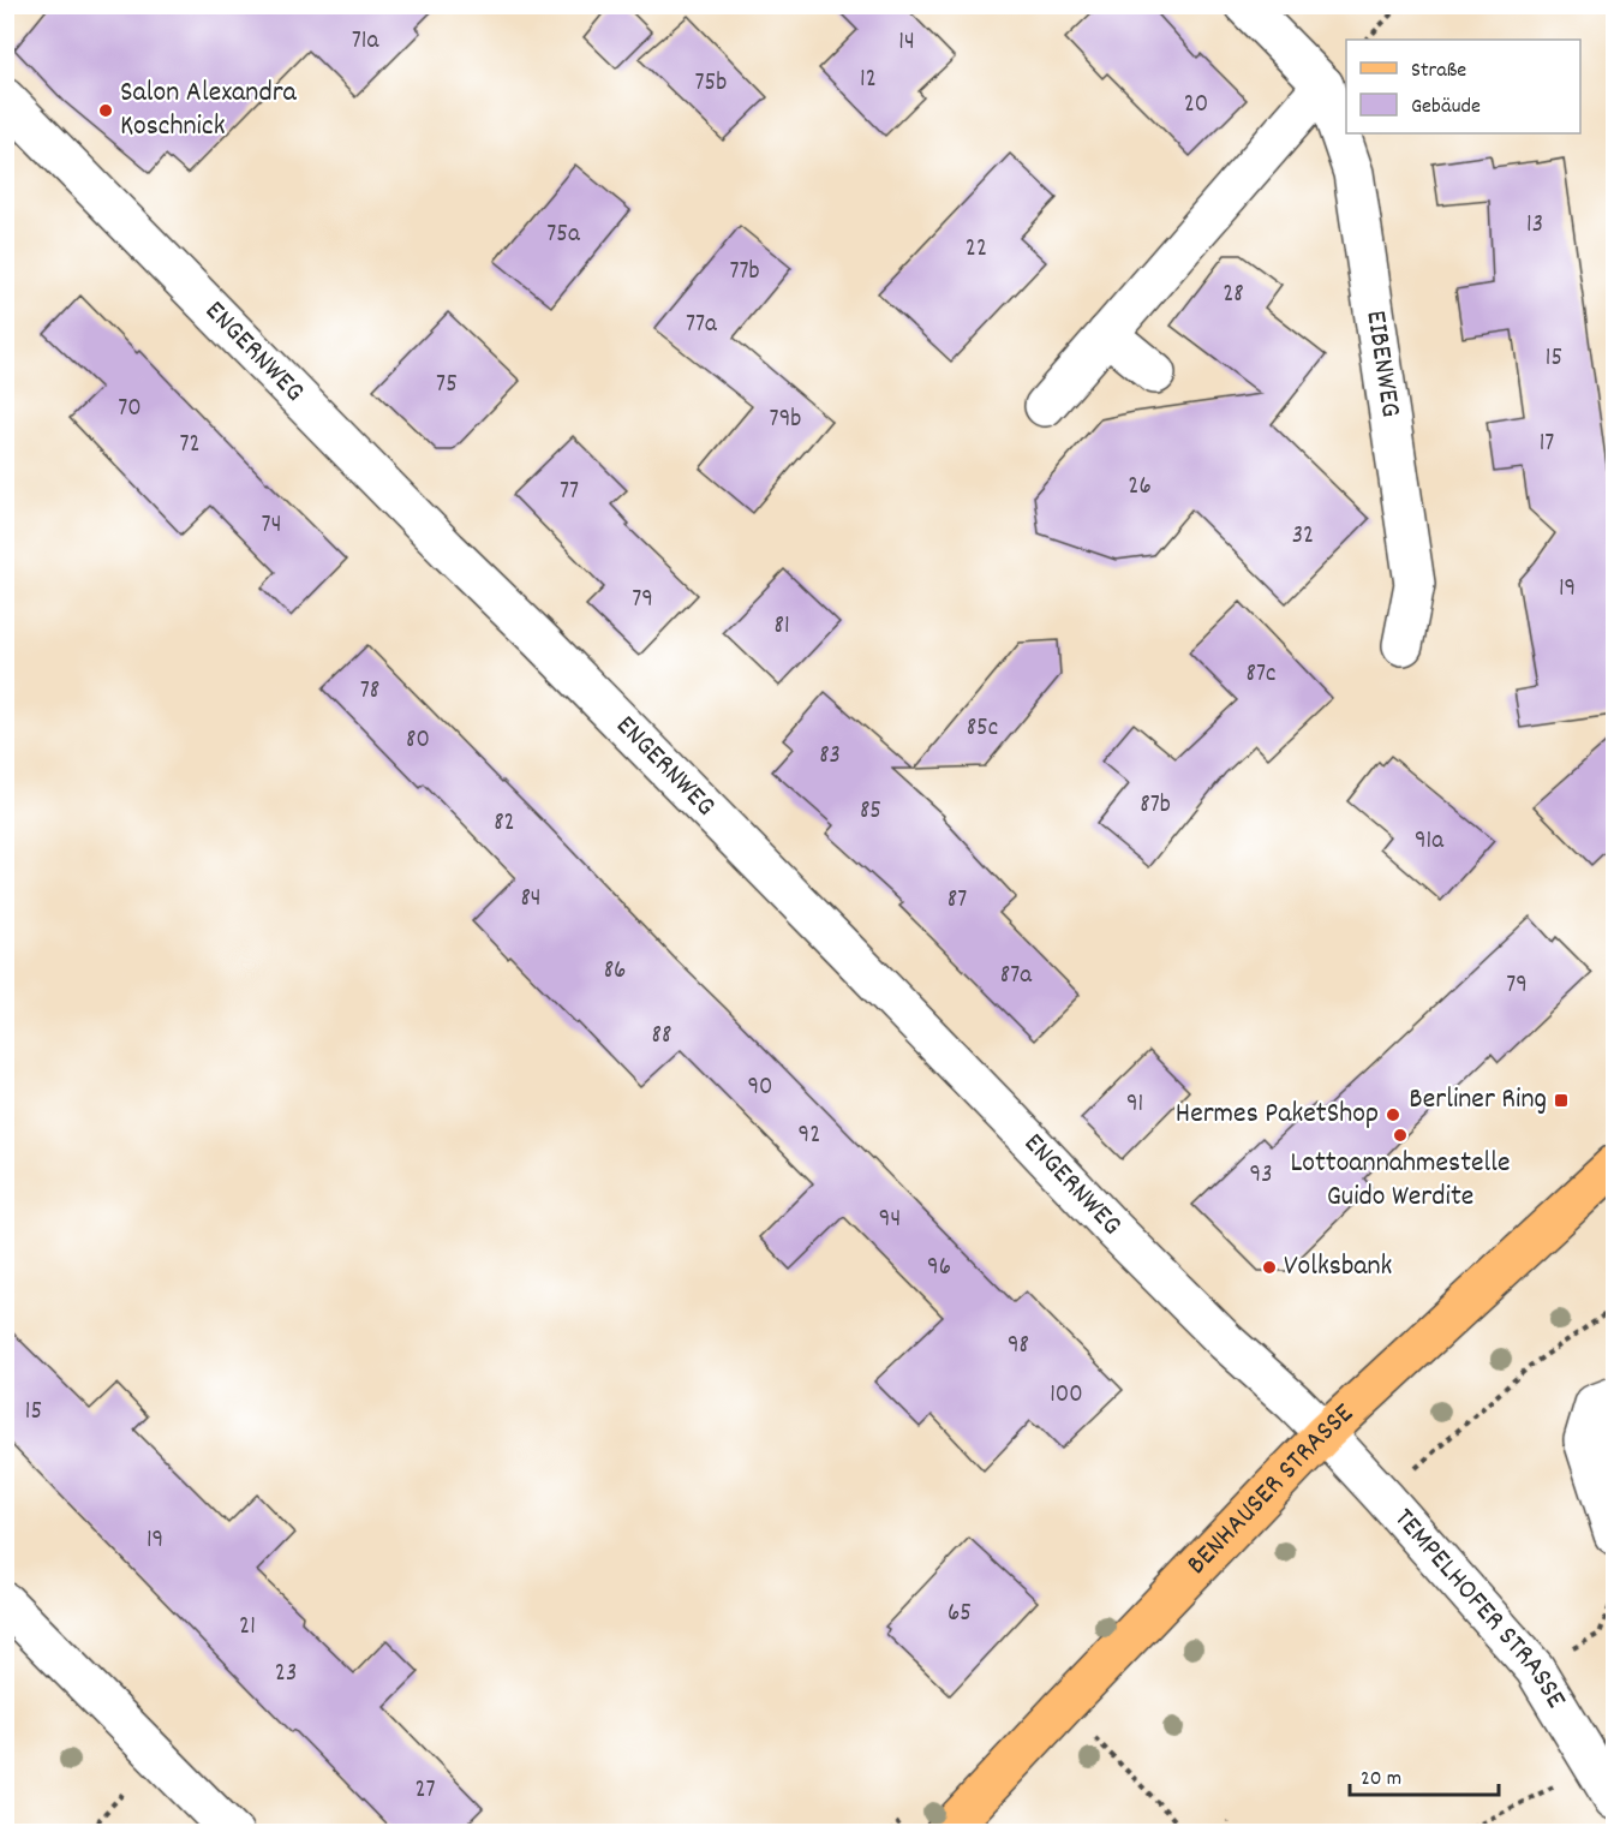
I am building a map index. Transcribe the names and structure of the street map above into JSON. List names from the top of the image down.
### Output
{
  "streets": {
    "main road": ["BENHAUSER STRASSE"],
    "street": ["ENGERNWEG", "EIBENWEG", "TEMPELHOFER STRASSE"]
  },
  "crossings": [
    ["ENGERNWEG", "BENHAUSER STRASSE"],
    ["ENGERNWEG", "TEMPELHOFER STRASSE"],
    ["BENHAUSER STRASSE", "TEMPELHOFER STRASSE"]
  ],
  "places": {
    "other": [
      "Salon Alexandra Koschnick",
      "Hermes PaketShop",
      "Lottoannahmestelle Guido Werdite",
      "Volksbank"
    ],
    "transit": ["Berliner Ring"]
  },
  "house_numbers": [
    "71a",
    "14",
    "12",
    "75b",
    "20",
    "13",
    "75a",
    "22",
    "77b",
    "28",
    "77a",
    "15",
    "75",
    "70",
    "79b",
    "17",
    "72",
    "26",
    "77",
    "74",
    "32",
    "19",
    "79",
    "81",
    "87c",
    "78",
    "85c",
    "80",
    "83",
    "87b",
    "85",
    "82",
    "91a",
    "84",
    "87",
    "86",
    "87a",
    "79",
    "88",
    "90",
    "91",
    "92",
    "93",
    "94",
    "96",
    "98",
    "100",
    "15",
    "19",
    "65",
    "21",
    "23",
    "27"
  ],
  "legend": ["Straße", "Gebäude"],
  "scale_bar": "20 m"
}
